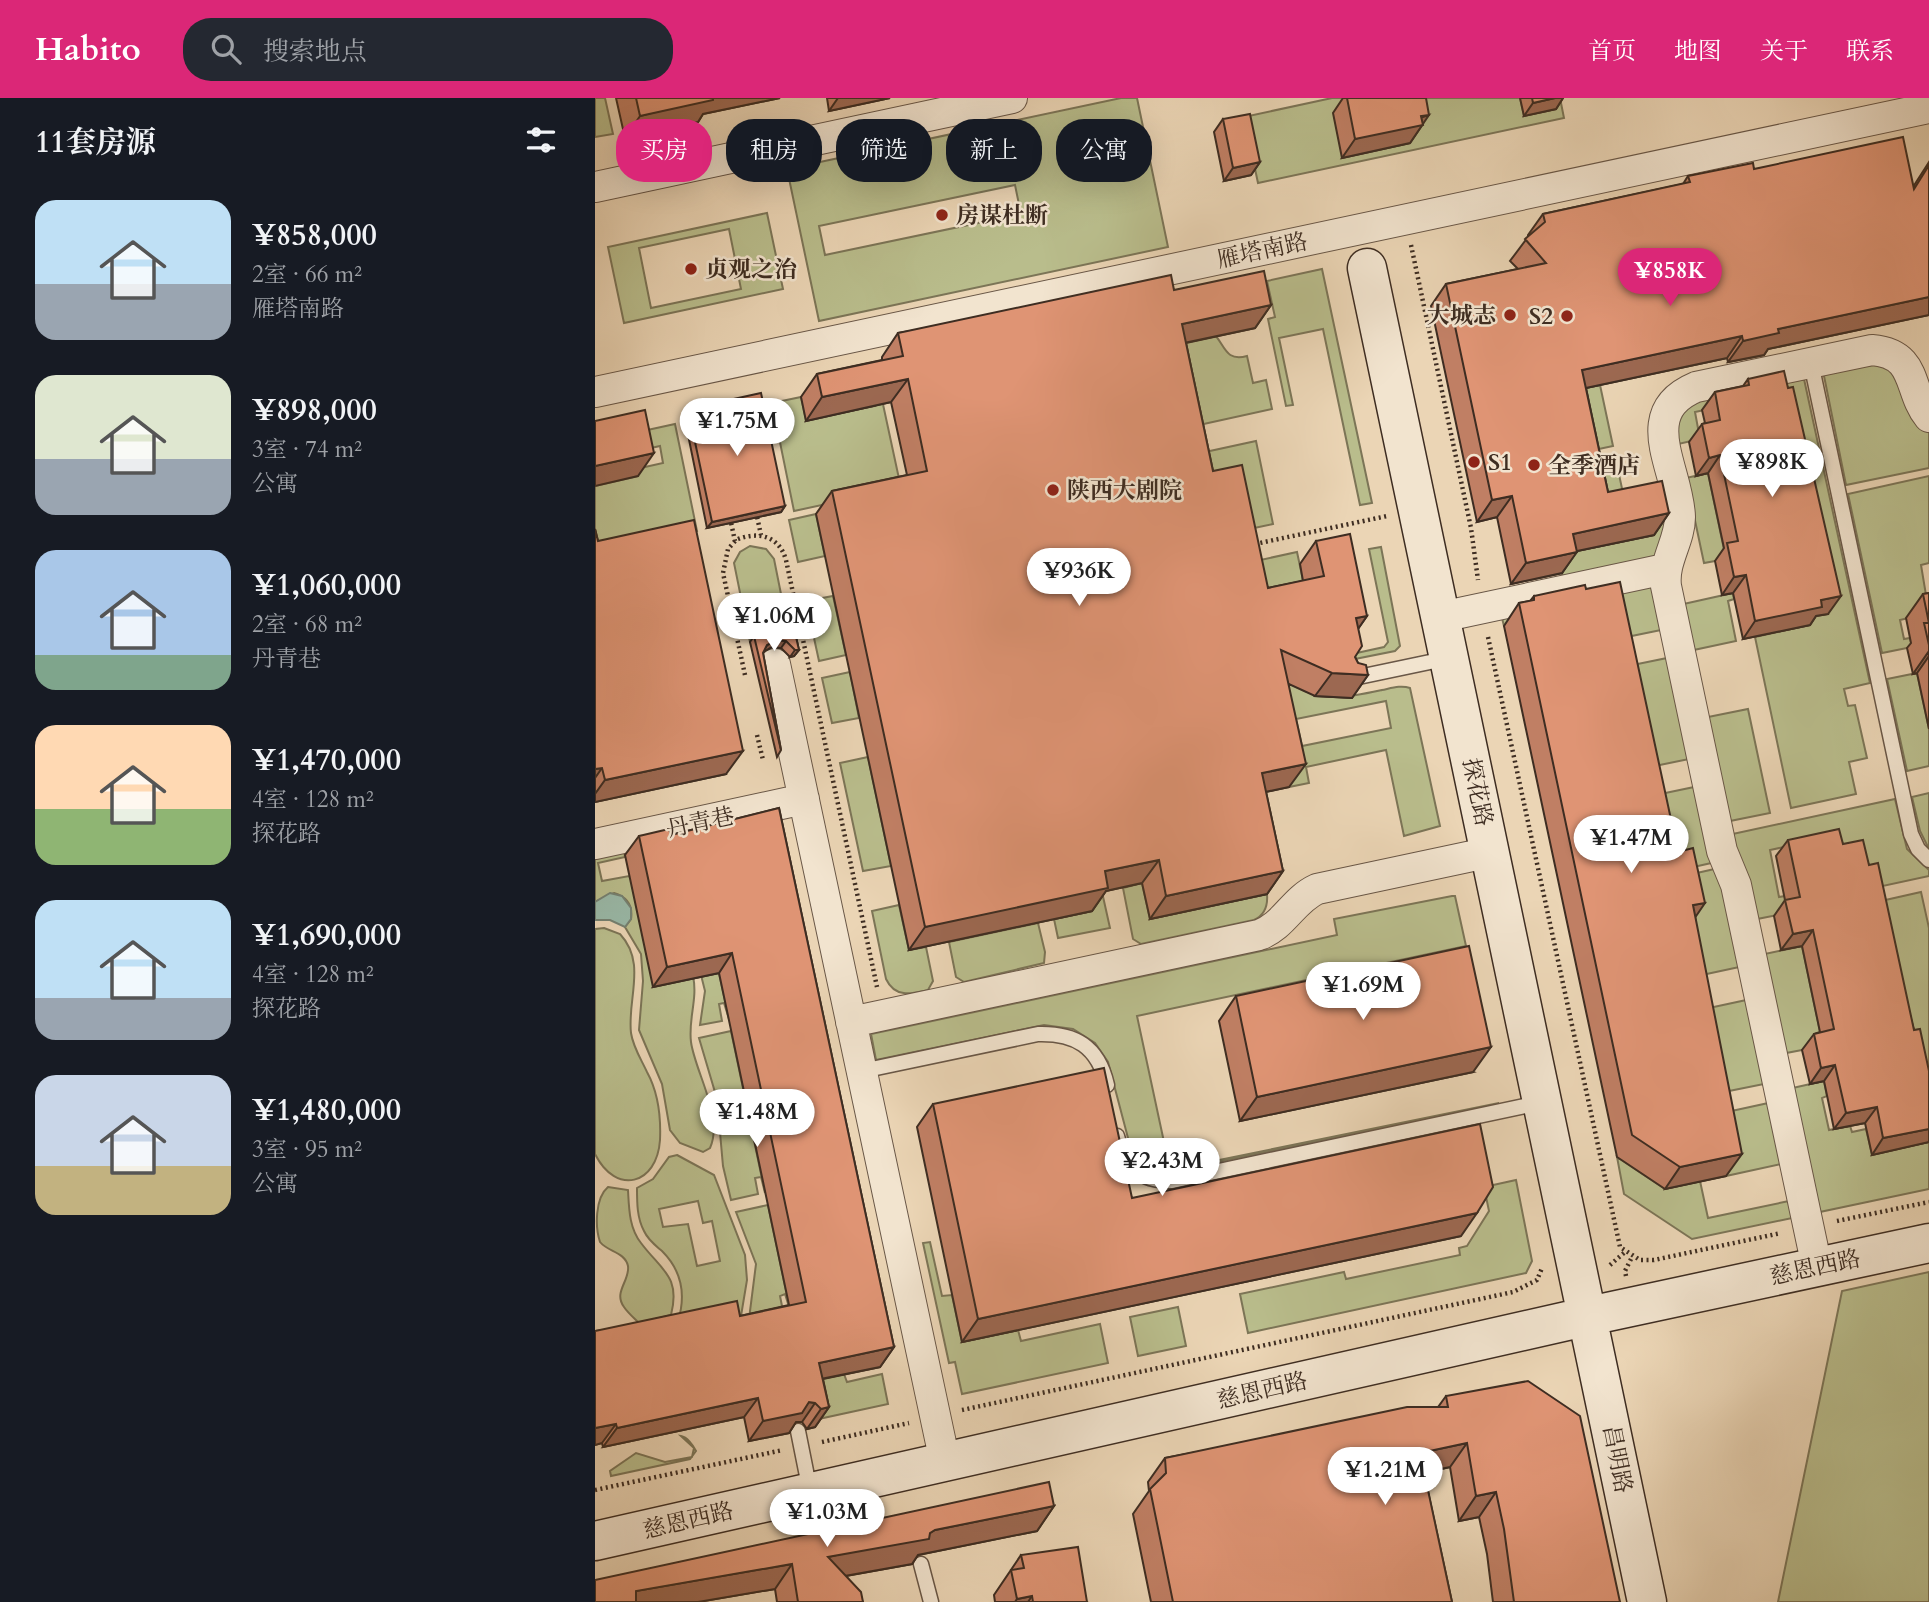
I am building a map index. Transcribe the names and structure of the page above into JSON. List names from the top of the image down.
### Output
{
  "streets": {
    "street": [
      "雁塔南路",
      "探花路",
      "丹青巷",
      "慈恩西路",
      "昌明路"
    ]
  },
  "crossings": [
    ["探花路", "慈恩西路"],
    ["探花路", "昌明路"],
    ["慈恩西路", "昌明路"]
  ],
  "places": [
    "房谋杜断",
    "贞观之治",
    "大城志",
    "S2",
    "S1",
    "全季酒店",
    "陕西大剧院"
  ],
  "page": {
    "header": "Habito",
    "search": "搜索地点",
    "nav": [
      "首页",
      "地图",
      "关于",
      "联系"
    ],
    "heading": "11套房源",
    "chip": [
      "买房",
      "租房",
      "筛选",
      "新上",
      "公寓"
    ],
    "list": [
      {
        "name": "¥858,000",
        "note": "2室 · 66 m² · 雁塔南路"
      },
      {
        "name": "¥898,000",
        "note": "3室 · 74 m² · 公寓"
      },
      {
        "name": "¥1,060,000",
        "note": "2室 · 68 m² · 丹青巷"
      },
      {
        "name": "¥1,470,000",
        "note": "4室 · 128 m² · 探花路"
      },
      {
        "name": "¥1,690,000",
        "note": "4室 · 128 m² · 探花路"
      },
      {
        "name": "¥1,480,000",
        "note": "3室 · 95 m² · 公寓"
      }
    ],
    "price": [
      "¥858K",
      "¥1.75M",
      "¥898K",
      "¥936K",
      "¥1.06M",
      "¥1.47M",
      "¥1.69M",
      "¥1.48M",
      "¥2.43M",
      "¥1.21M",
      "¥1.03M"
    ]
  }
}
